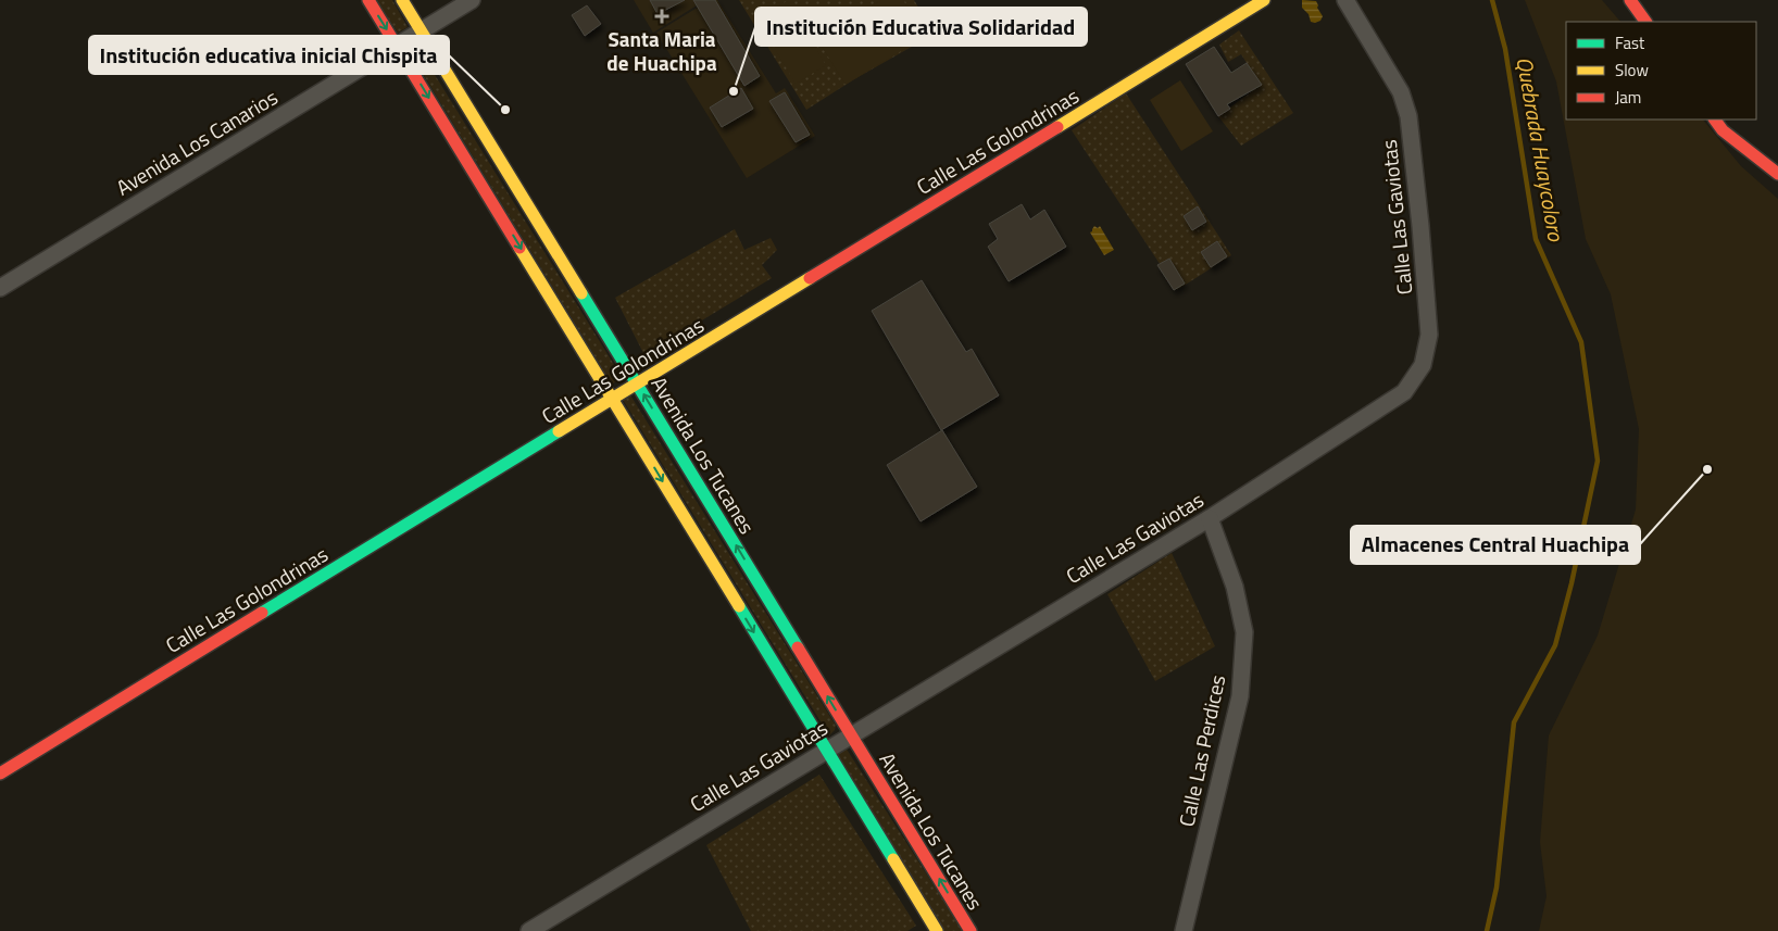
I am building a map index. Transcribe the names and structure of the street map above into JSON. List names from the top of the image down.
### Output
{
  "streets": {
    "street": [
      "Calle Las Golondrinas",
      "Avenida Los Canarios",
      "Calle Las Gaviotas",
      "Avenida Los Tucanes",
      "Calle Las Perdices"
    ]
  },
  "crossings": [
    ["Calle Las Golondrinas", "Avenida Los Tucanes"],
    ["Avenida Los Canarios", "Avenida Los Tucanes"],
    ["Calle Las Gaviotas", "Avenida Los Tucanes"],
    ["Calle Las Gaviotas", "Calle Las Perdices"]
  ],
  "water": ["Quebrada Huaycoloro"],
  "places": {
    "health": ["Santa Maria de Huachipa"],
    "other": ["Institución Educativa Solidaridad", "Institución educativa inicial Chispita", "Almacenes Central Huachipa"]
  },
  "legend": ["Fast", "Slow", "Jam"]
}
